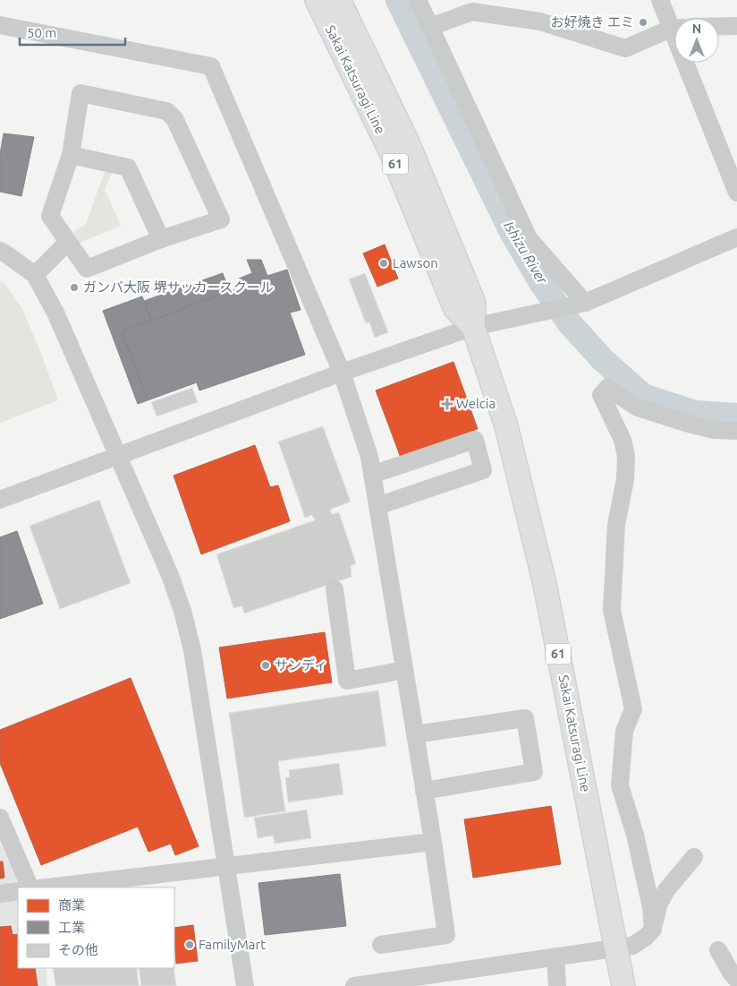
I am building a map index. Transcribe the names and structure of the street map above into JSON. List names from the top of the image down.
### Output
{
  "streets": {
    "main road": ["Sakai Katsuragi Line", "61"]
  },
  "water": ["Ishizu River"],
  "places": {
    "other": [
      "お好焼き エミ",
      "Lawson",
      "ガンバ大阪 堺サッカースクール",
      "サンディ",
      "FamilyMart"
    ],
    "health": ["Welcia"]
  },
  "legend": ["商業", "工業", "その他"],
  "scale_bar": "50 m",
  "north": "top"
}
